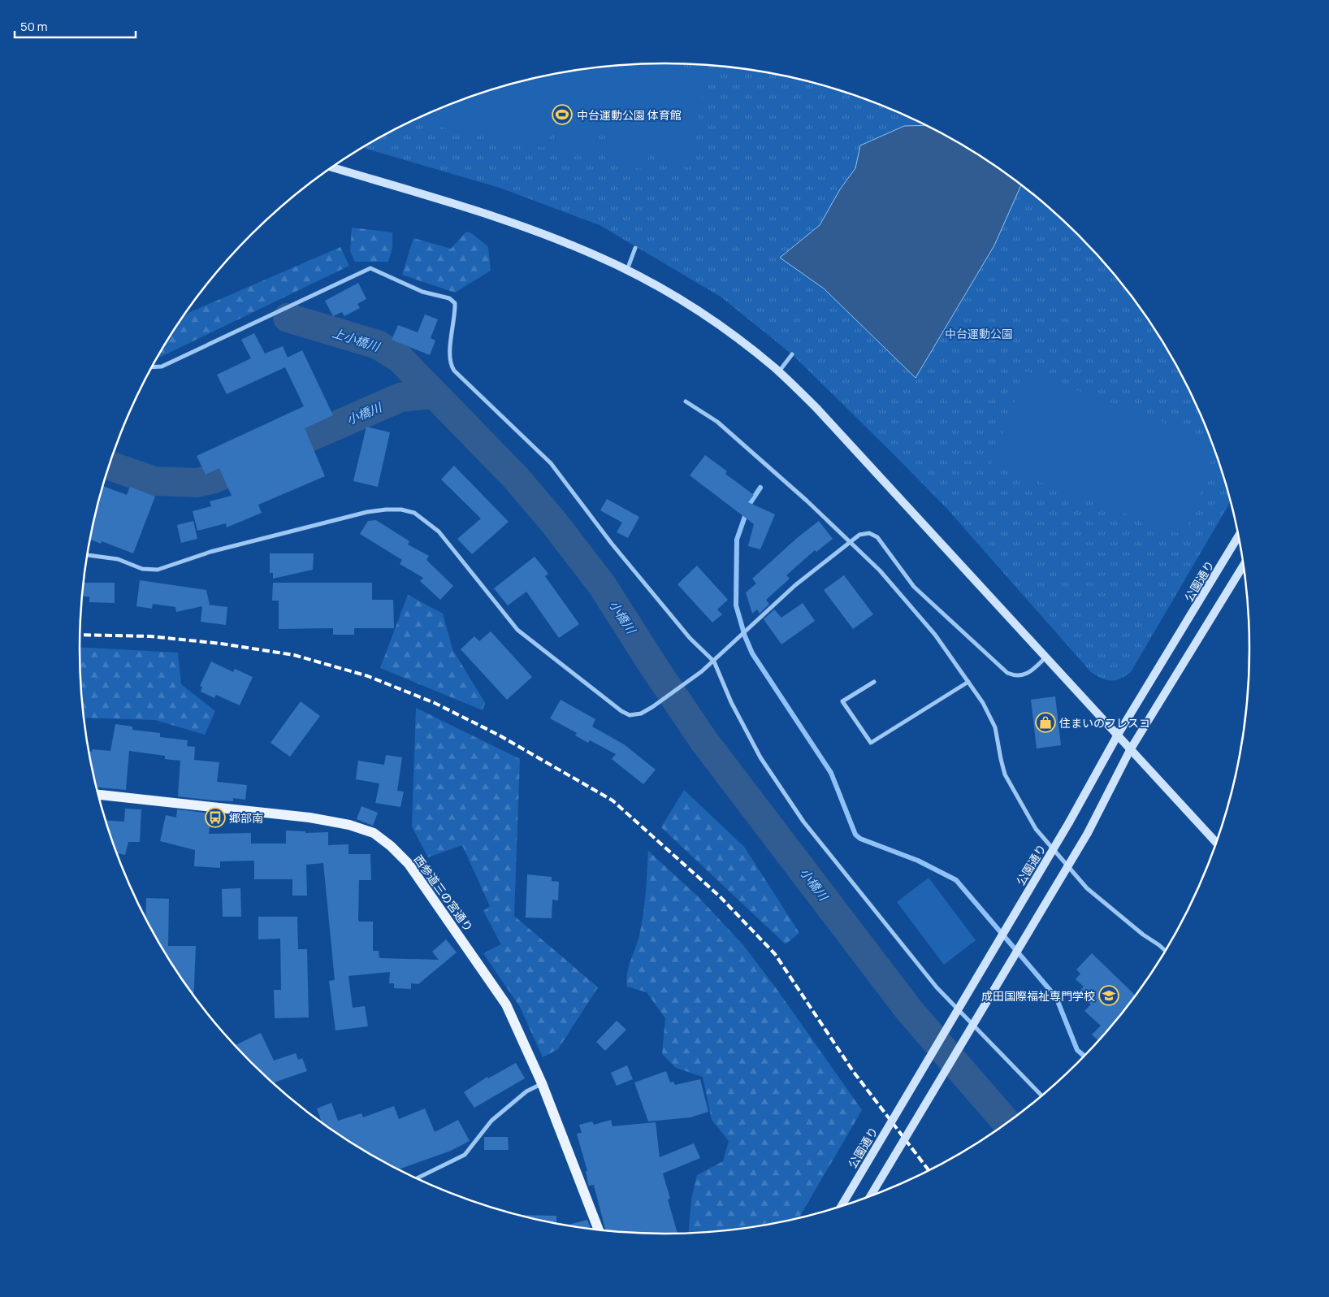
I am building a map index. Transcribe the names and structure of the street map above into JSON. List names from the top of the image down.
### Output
{
  "streets": {
    "main road": ["西参道三の宮通り"],
    "street": ["公園通り"]
  },
  "water": ["上小橋川", "小橋川"],
  "parks": ["中台運動公園"],
  "places": {
    "sports": ["中台運動公園 体育館"],
    "shop": ["住まいのフレスコ"],
    "bus stop": ["郷部南"],
    "school or university": ["成田国際福祉専門学校"]
  },
  "scale_bar": "50 m"
}
